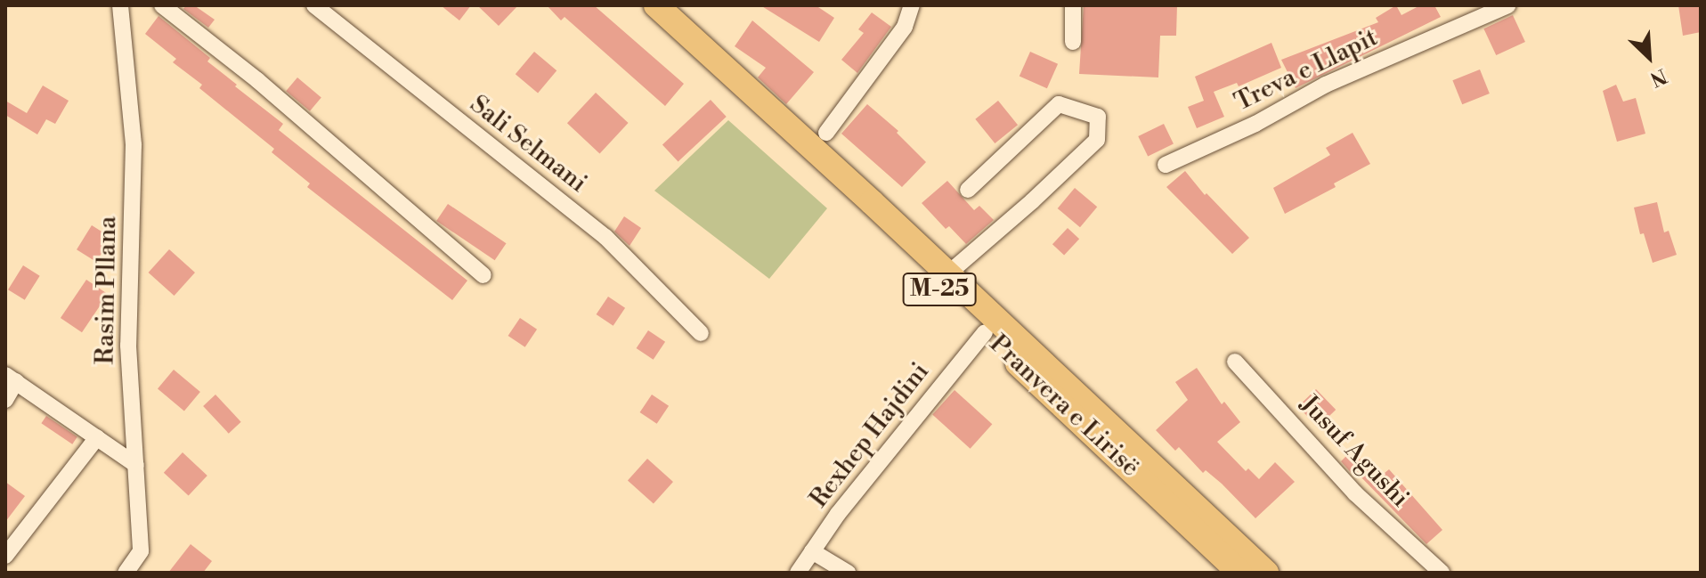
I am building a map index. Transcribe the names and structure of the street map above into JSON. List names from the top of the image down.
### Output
{
  "streets": {
    "main road": ["M-25", "Pranvera e Lirisë"],
    "street": [
      "Treva e Llapit",
      "Sali Selmani",
      "Rasim Pllana",
      "Rexhep Hajdini",
      "Jusuf Agushi"
    ]
  },
  "crossings": [
    ["Pranvera e Lirisë", "Rexhep Hajdini"]
  ],
  "north": "bottom right"
}
